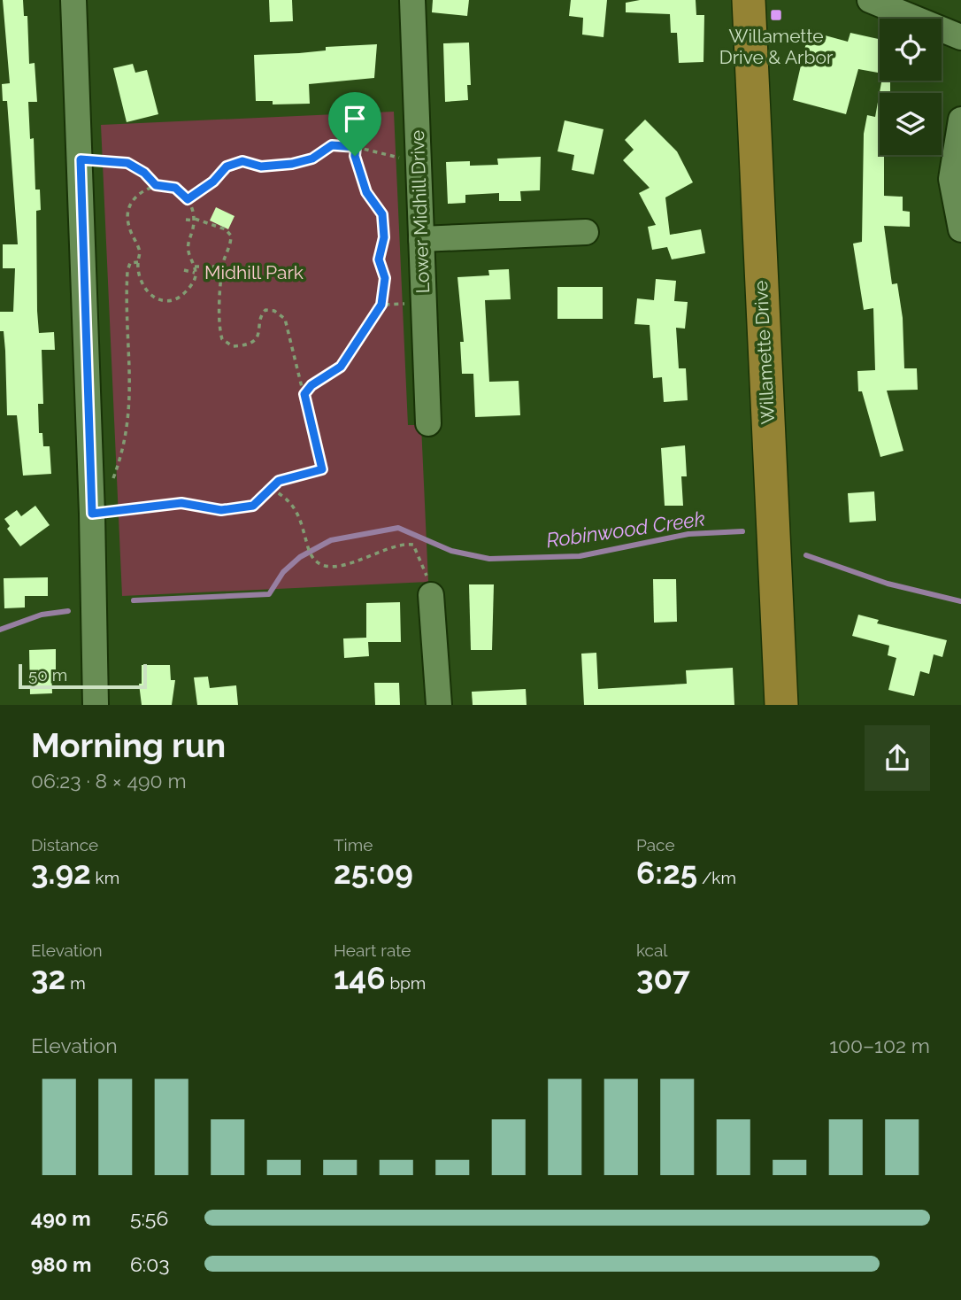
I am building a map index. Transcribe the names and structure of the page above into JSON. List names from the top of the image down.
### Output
{
  "streets": {
    "main road": ["Willamette Drive"],
    "street": ["Lower Midhill Drive"]
  },
  "water": ["Robinwood Creek"],
  "parks": ["Midhill Park"],
  "places": {
    "transit": ["Willamette Drive & Arbor"]
  },
  "scale_bar": "50 m",
  "page": {
    "scale": "50 m",
    "heading": ["Morning run", "06:23 · 8 × 490 m"],
    "stats": [
      ["Distance", "3.92 km"],
      ["Time", "25:09"],
      ["Pace", "6:25 /km"],
      ["Elevation", "32 m"],
      ["Heart rate", "146 bpm"],
      ["kcal", "307"]
    ],
    "chart": ["Elevation", "100–102 m"],
    "list": [
      {
        "name": "490 m",
        "note": "5:56"
      },
      {
        "name": "980 m",
        "note": "6:03"
      }
    ]
  }
}
